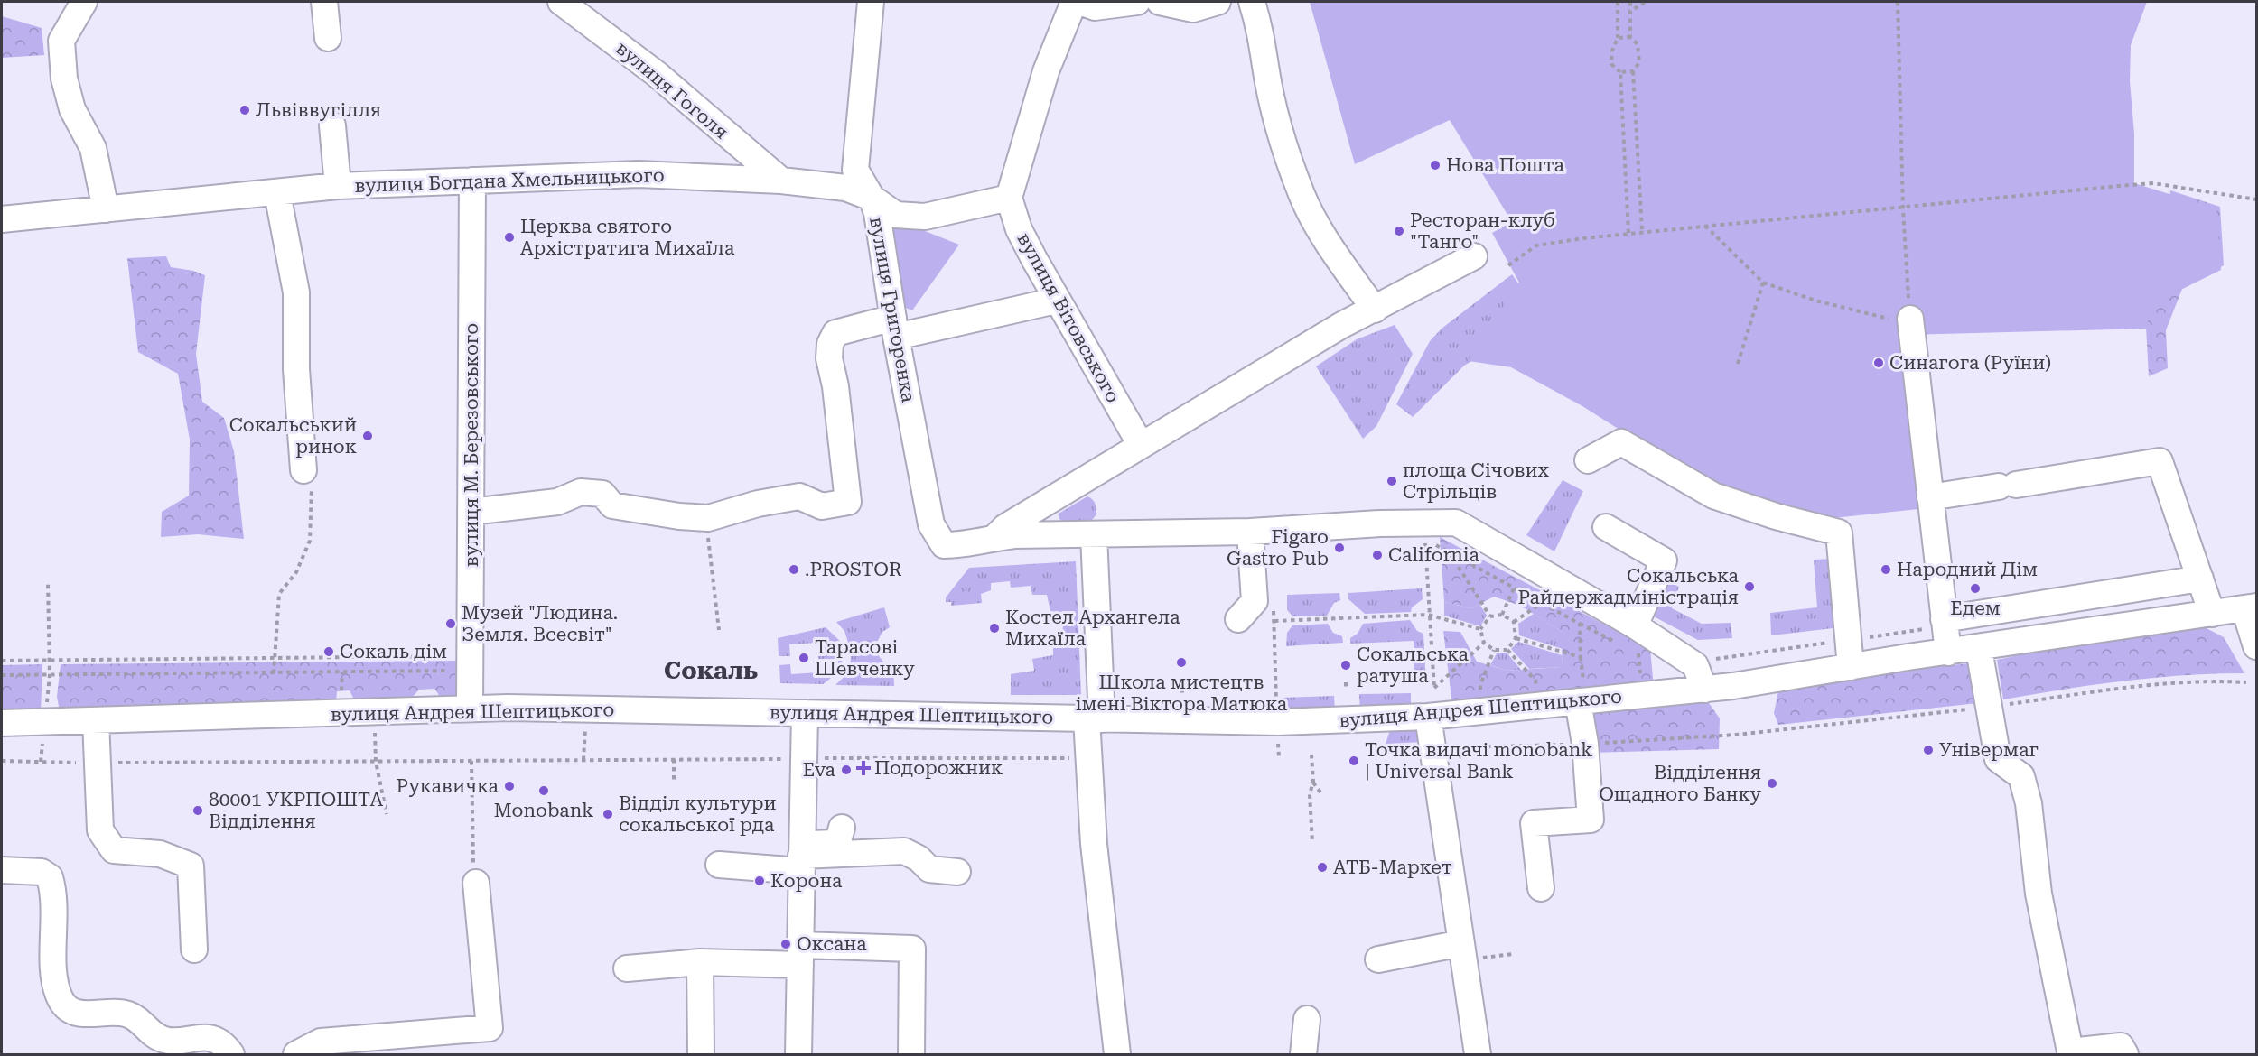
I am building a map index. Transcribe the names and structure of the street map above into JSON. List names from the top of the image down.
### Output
{
  "streets": {
    "street": [
      "вулиця Гоголя",
      "вулиця Богдана Хмельницького",
      "вулиця Григоренка",
      "вулиця Вітовського",
      "вулиця М. Березовського",
      "вулиця Андрея Шептицького"
    ]
  },
  "crossings": [
    ["вулиця Гоголя", "вулиця Богдана Хмельницького"],
    ["вулиця Богдана Хмельницького", "вулиця Григоренка"],
    ["вулиця Богдана Хмельницького", "вулиця Вітовського"],
    ["вулиця Богдана Хмельницького", "вулиця М. Березовського"],
    ["вулиця М. Березовського", "вулиця Андрея Шептицького"]
  ],
  "districts": ["Сокаль"],
  "places": {
    "other": [
      "Львіввугілля",
      "Нова Пошта",
      "Ресторан-клуб \"Танго\"",
      "Церква святого Архістратига Михаїла",
      "Синагога (Руїни)",
      "Сокальський ринок",
      "площа Січових Стрільців",
      "Figaro Gastro Pub",
      "California",
      ".PROSTOR",
      "Народний Дім",
      "Сокальська Райдержадміністрація",
      "Едем",
      "Музей \"Людина. Земля. Всесвіт\"",
      "Костел Архангела Михаїла",
      "Сокаль дім",
      "Тарасові Шевченку",
      "Школа мистецтв імені Віктора Матюка",
      "Сокальська ратуша",
      "Універмаг",
      "Точка видачі monobank | Universal Bank",
      "Eva",
      "Відділення Ощадного Банку",
      "Рукавичка",
      "Monobank",
      "80001 УКРПОШТА Відділення",
      "Відділ культури сокальської рда",
      "АТБ-Маркет",
      "Корона",
      "Оксана"
    ],
    "health": ["Подорожник"]
  }
}
